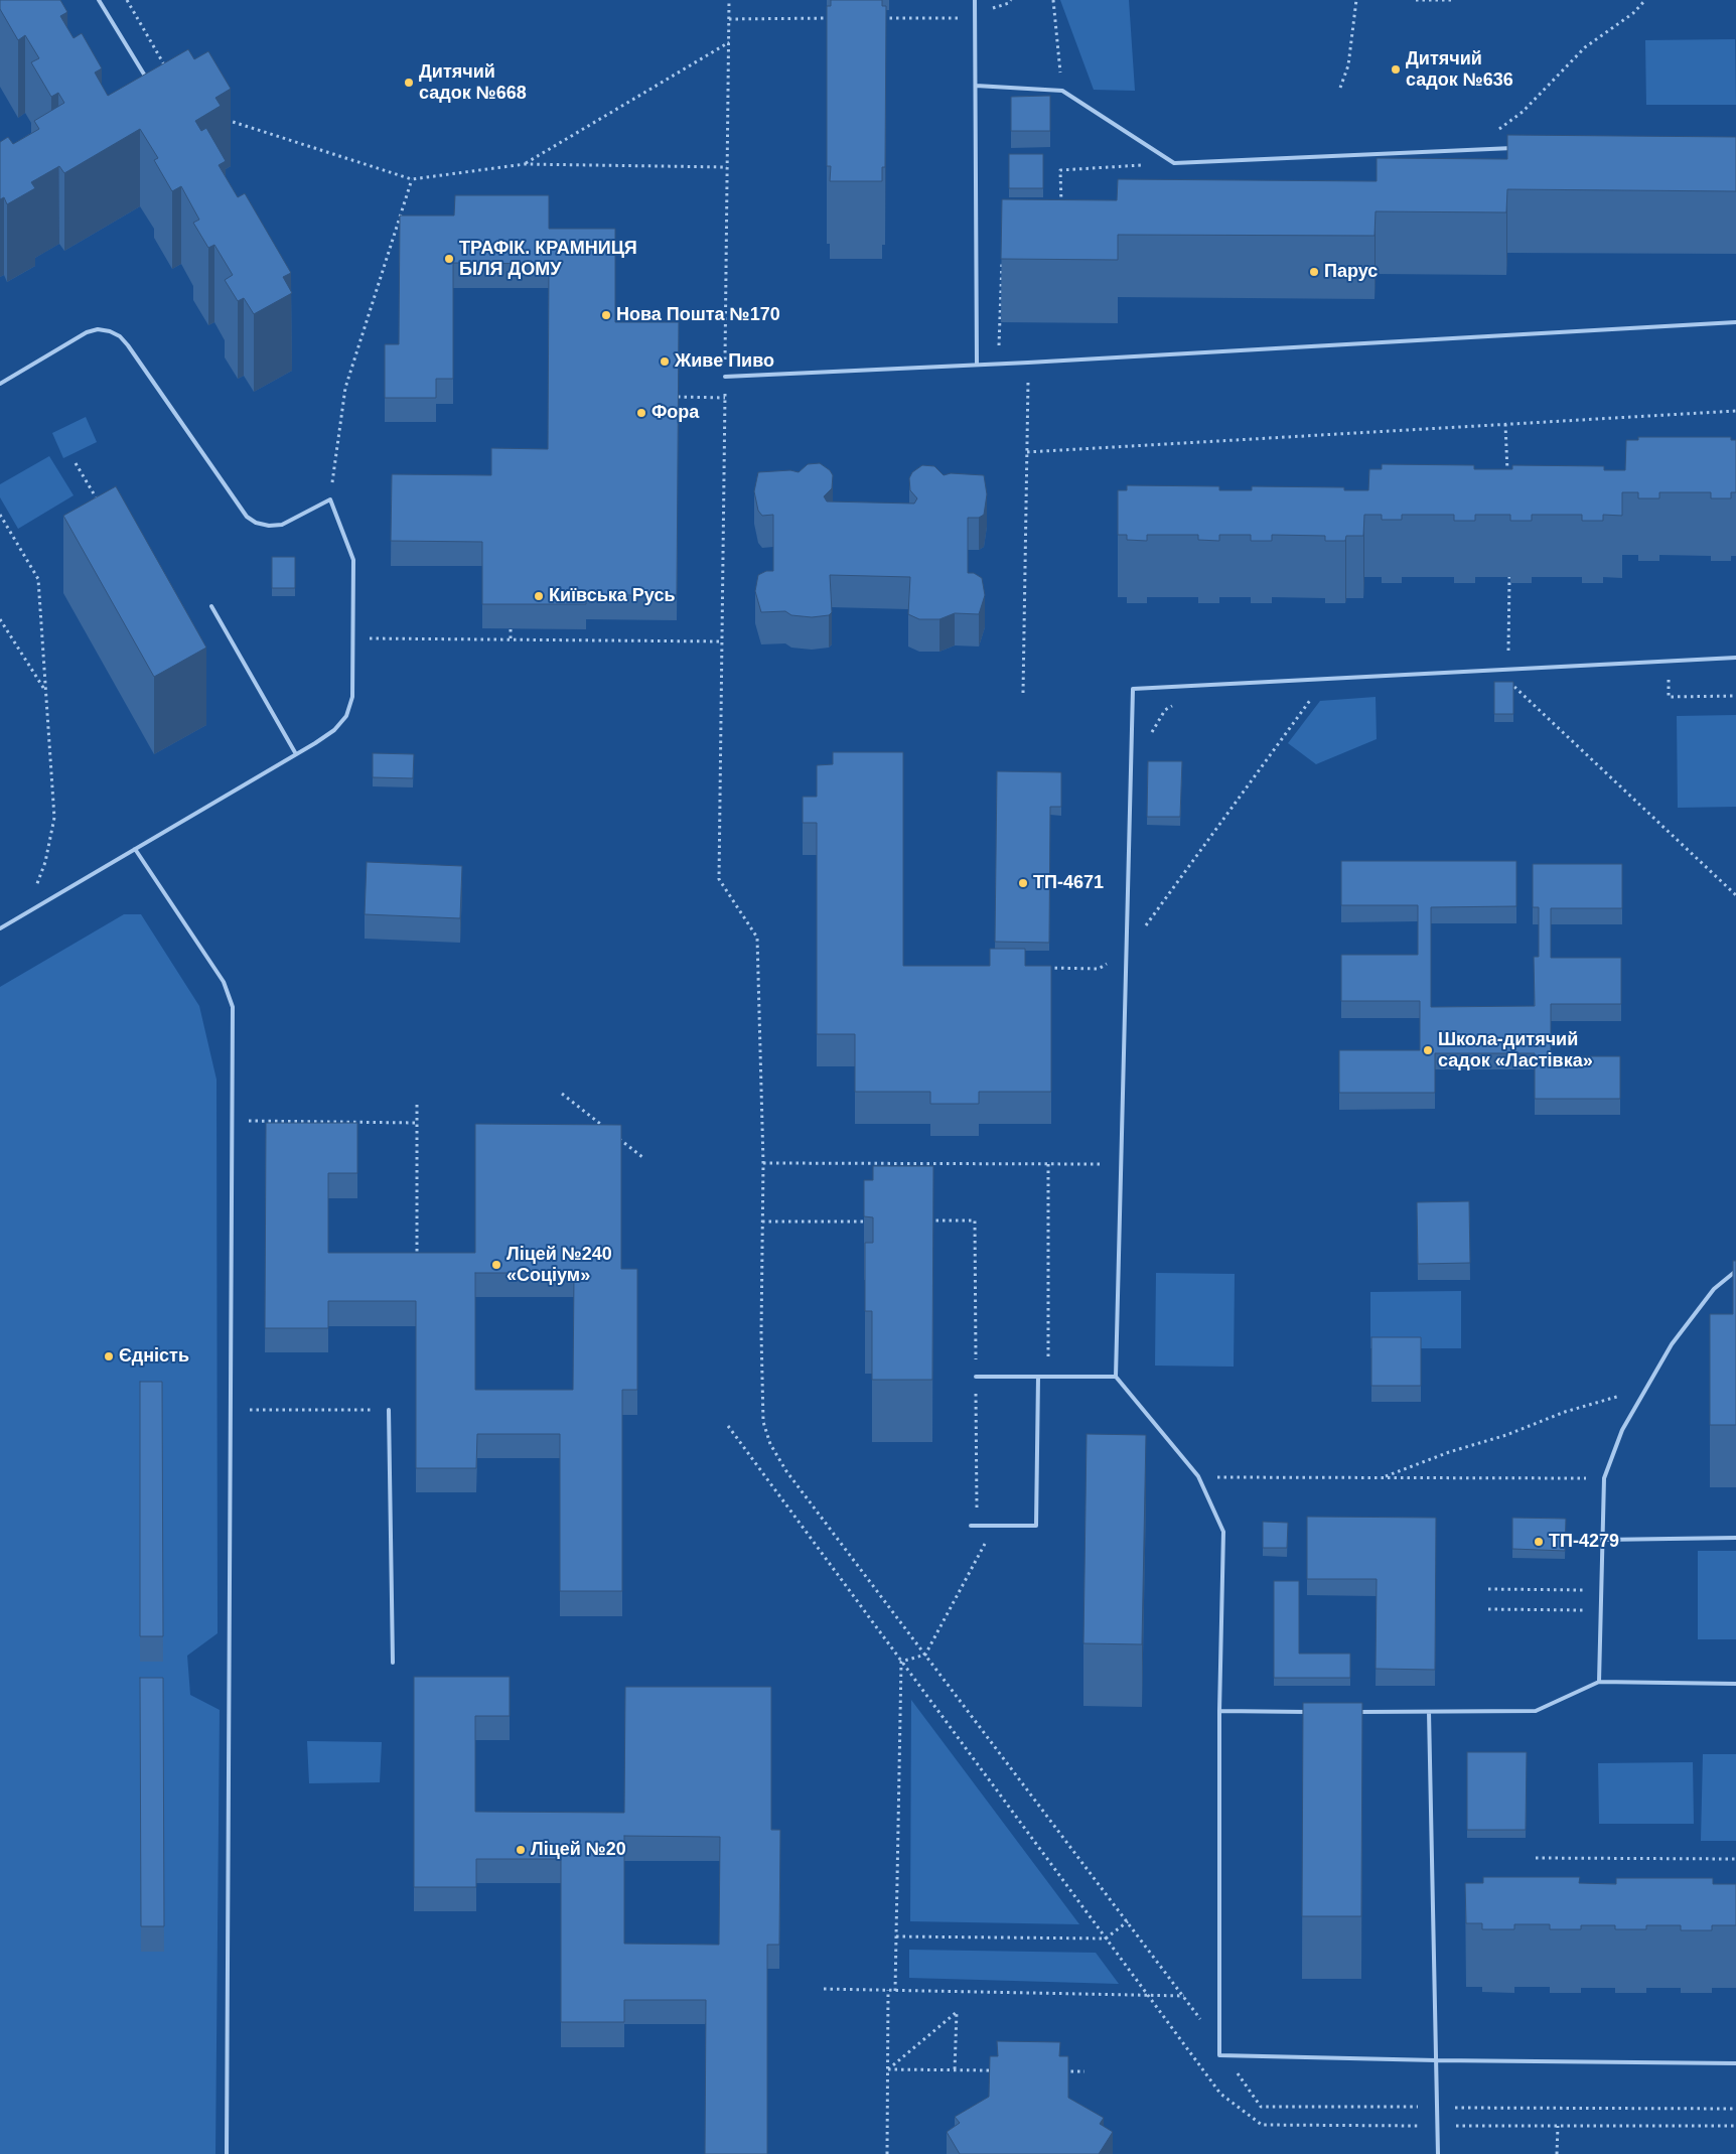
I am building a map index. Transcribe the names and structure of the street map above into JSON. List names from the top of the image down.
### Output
{
  "places": [
    "Дитячий садок №636",
    "Дитячий садок №668",
    "ТРАФІК. КРАМНИЦЯ БІЛЯ ДОМУ",
    "Парус",
    "Нова Пошта №170",
    "Живе Пиво",
    "Фора",
    "Київська Русь",
    "ТП-4671",
    "Школа-дитячий садок «Ластівка»",
    "Ліцей №240 «Соціум»",
    "Єдність",
    "ТП-4279",
    "Ліцей №20"
  ]
}
